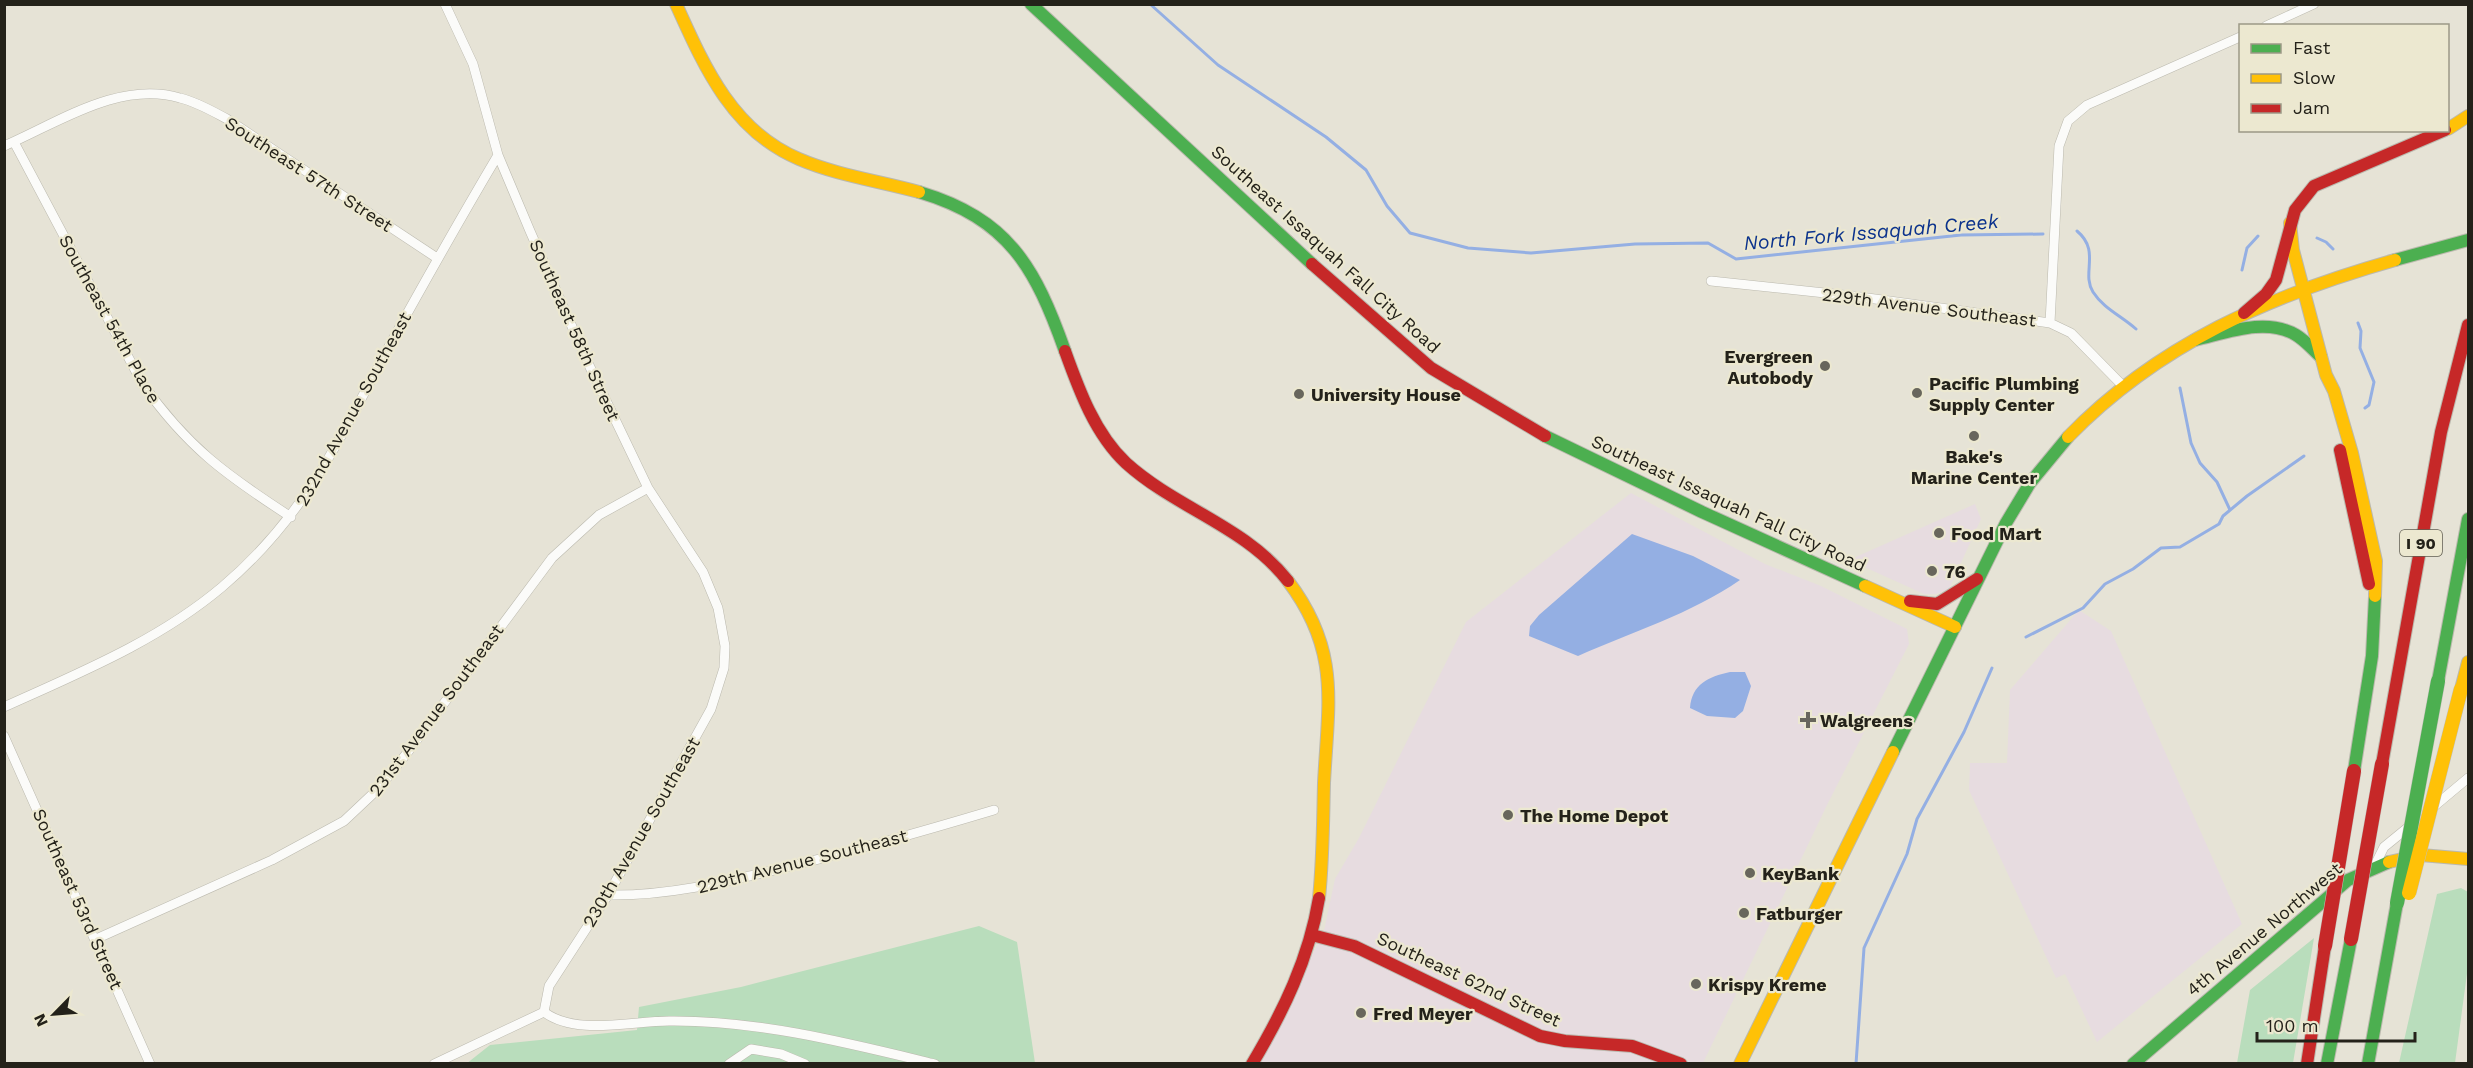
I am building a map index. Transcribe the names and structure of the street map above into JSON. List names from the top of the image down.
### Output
{
  "streets": {
    "main road": [
      "Southeast Issaquah Fall City Road",
      "I 90",
      "4th Avenue Northwest",
      "Southeast 62nd Street"
    ],
    "street": [
      "Southeast 57th Street",
      "229th Avenue Southeast",
      "Southeast 54th Place",
      "Southeast 58th Street",
      "232nd Avenue Southeast",
      "231st Avenue Southeast",
      "230th Avenue Southeast",
      "Southeast 53rd Street"
    ]
  },
  "crossings": [
    ["Southeast 57th Street", "Southeast 54th Place"],
    ["Southeast 57th Street", "232nd Avenue Southeast"],
    ["229th Avenue Southeast", "230th Avenue Southeast"],
    ["Southeast 54th Place", "232nd Avenue Southeast"],
    ["Southeast 58th Street", "232nd Avenue Southeast"],
    ["Southeast 58th Street", "231st Avenue Southeast"],
    ["Southeast 58th Street", "230th Avenue Southeast"],
    ["231st Avenue Southeast", "Southeast 53rd Street"]
  ],
  "water": ["North Fork Issaquah Creek"],
  "places": {
    "other": [
      "Evergreen Autobody",
      "Pacific Plumbing Supply Center",
      "University House",
      "Bake's Marine Center",
      "Food Mart",
      "76",
      "The Home Depot",
      "KeyBank",
      "Fatburger",
      "Krispy Kreme",
      "Fred Meyer"
    ],
    "health": ["Walgreens"]
  },
  "legend": ["Fast", "Slow", "Jam"],
  "scale_bar": "100 m",
  "north": "bottom left"
}
